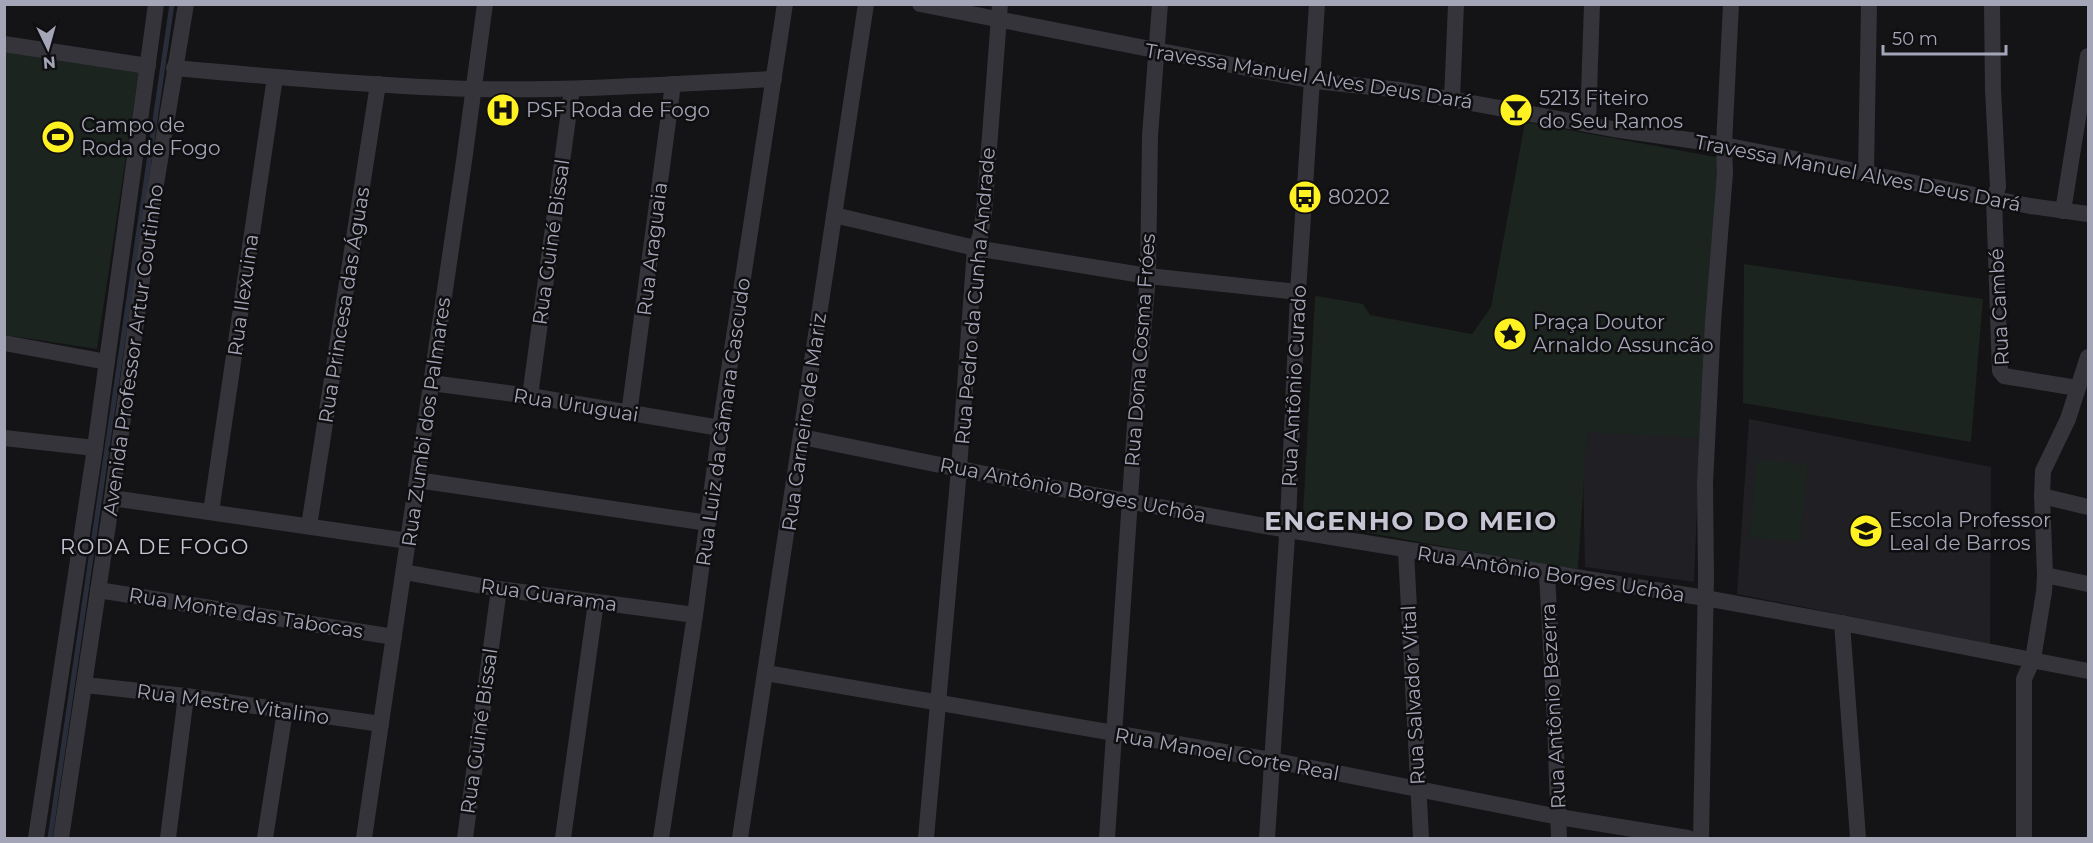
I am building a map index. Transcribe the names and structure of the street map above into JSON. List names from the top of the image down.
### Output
{
  "streets": {
    "street": [
      "Travessa Manuel Alves Deus Dará",
      "Rua Guiné Bissal",
      "Rua Araguaia",
      "Rua Ilexuina",
      "Rua Pedro da Cunha Andrade",
      "Rua Princesa das Águas",
      "Rua Cambé",
      "Avenida Professor Artur Coutinho",
      "Rua Dona Cosma Fróes",
      "Rua Antônio Curado",
      "Rua Uruguai",
      "Rua Zumbi dos Palmares",
      "Rua Luiz da Câmara Cascudo",
      "Rua Carneiro de Mariz",
      "Rua Antônio Borges Uchôa",
      "Rua Guarama",
      "Rua Monte das Tabocas",
      "Rua Salvador Vital",
      "Rua Mestre Vitalino",
      "Rua Antônio Bezerra",
      "Rua Manoel Corte Real"
    ]
  },
  "crossings": [
    ["Travessa Manuel Alves Deus Dará", "Rua Pedro da Cunha Andrade"],
    ["Travessa Manuel Alves Deus Dará", "Rua Cambé"],
    ["Travessa Manuel Alves Deus Dará", "Rua Dona Cosma Fróes"],
    ["Travessa Manuel Alves Deus Dará", "Rua Antônio Curado"],
    ["Rua Guiné Bissal", "Rua Uruguai"],
    ["Rua Guiné Bissal", "Rua Guarama"],
    ["Rua Araguaia", "Rua Uruguai"],
    ["Rua Pedro da Cunha Andrade", "Rua Antônio Borges Uchôa"],
    ["Rua Pedro da Cunha Andrade", "Rua Manoel Corte Real"],
    ["Avenida Professor Artur Coutinho", "Rua Monte das Tabocas"],
    ["Avenida Professor Artur Coutinho", "Rua Mestre Vitalino"],
    ["Rua Dona Cosma Fróes", "Rua Antônio Borges Uchôa"],
    ["Rua Dona Cosma Fróes", "Rua Manoel Corte Real"],
    ["Rua Antônio Curado", "Rua Antônio Borges Uchôa"],
    ["Rua Antônio Curado", "Rua Manoel Corte Real"],
    ["Rua Uruguai", "Rua Zumbi dos Palmares"],
    ["Rua Uruguai", "Rua Luiz da Câmara Cascudo"],
    ["Rua Zumbi dos Palmares", "Rua Guarama"],
    ["Rua Zumbi dos Palmares", "Rua Monte das Tabocas"],
    ["Rua Zumbi dos Palmares", "Rua Mestre Vitalino"],
    ["Rua Luiz da Câmara Cascudo", "Rua Guarama"],
    ["Rua Carneiro de Mariz", "Rua Antônio Borges Uchôa"],
    ["Rua Carneiro de Mariz", "Rua Manoel Corte Real"],
    ["Rua Antônio Borges Uchôa", "Rua Salvador Vital"],
    ["Rua Antônio Borges Uchôa", "Rua Antônio Bezerra"],
    ["Rua Salvador Vital", "Rua Manoel Corte Real"],
    ["Rua Antônio Bezerra", "Rua Manoel Corte Real"]
  ],
  "districts": ["ENGENHO DO MEIO", "RODA DE FOGO"],
  "places": {
    "hospital": ["PSF Roda de Fogo"],
    "bar": ["5213 Fiteiro do Seu Ramos"],
    "sports": ["Campo de Roda de Fogo"],
    "bus stop": ["80202"],
    "place": ["Praça Doutor Arnaldo Assuncão"],
    "school or university": ["Escola Professor Leal de Barros"]
  },
  "scale_bar": "50 m",
  "north": "bottom"
}
